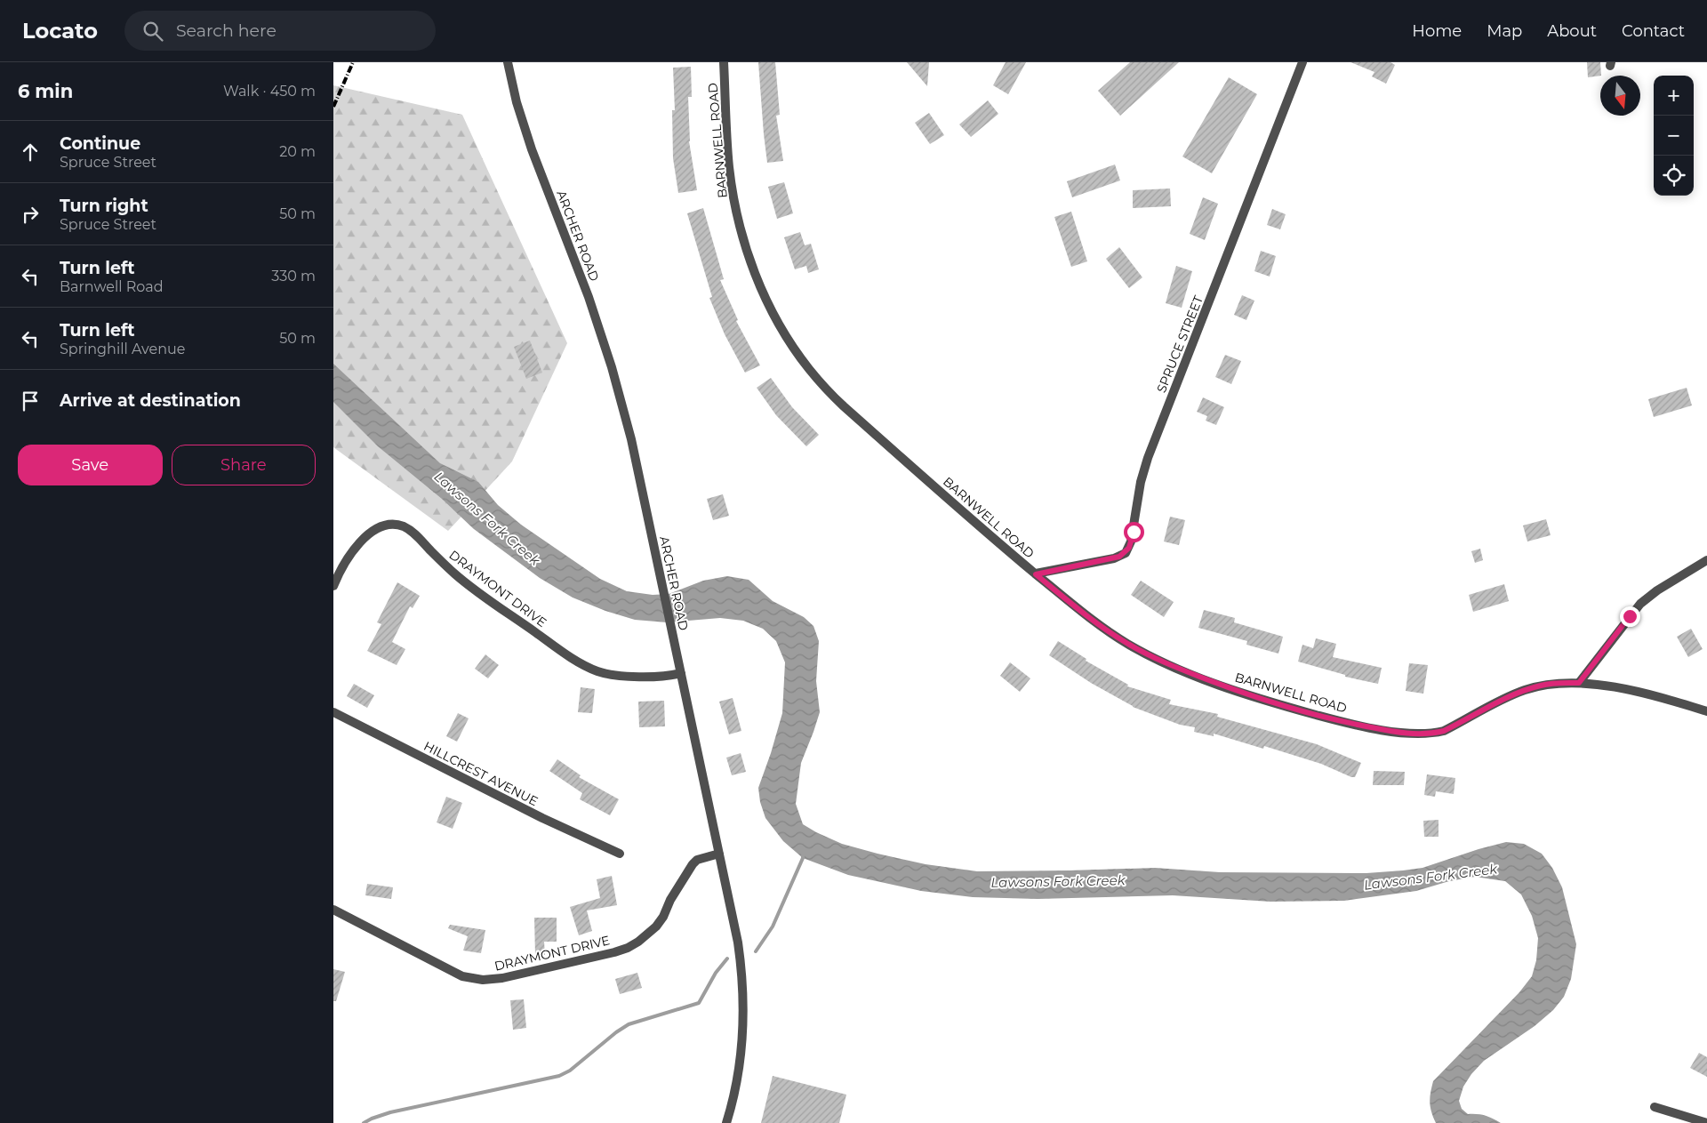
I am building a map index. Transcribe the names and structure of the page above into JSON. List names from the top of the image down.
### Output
{
  "streets": {
    "street": [
      "BARNWELL ROAD",
      "ARCHER ROAD",
      "SPRUCE STREET",
      "DRAYMONT DRIVE",
      "HILLCREST AVENUE"
    ]
  },
  "crossings": [
    ["BARNWELL ROAD", "SPRUCE STREET"],
    ["ARCHER ROAD", "DRAYMONT DRIVE"]
  ],
  "water": ["Lawsons Fork Creek"],
  "north": "bottom",
  "page": {
    "header": "Locato",
    "search": "Search here",
    "nav": [
      "Home",
      "Map",
      "About",
      "Contact"
    ],
    "heading": ["6 min", "Walk · 450 m"],
    "map_buttons": ["+", "−"],
    "list": [
      ["Continue", "Spruce Street", "20 m"],
      ["Turn right", "Spruce Street", "50 m"],
      ["Turn left", "Barnwell Road", "330 m"],
      ["Turn left", "Springhill Avenue", "50 m"],
      "Arrive at destination"
    ],
    "buttons": ["Save", "Share"]
  }
}
